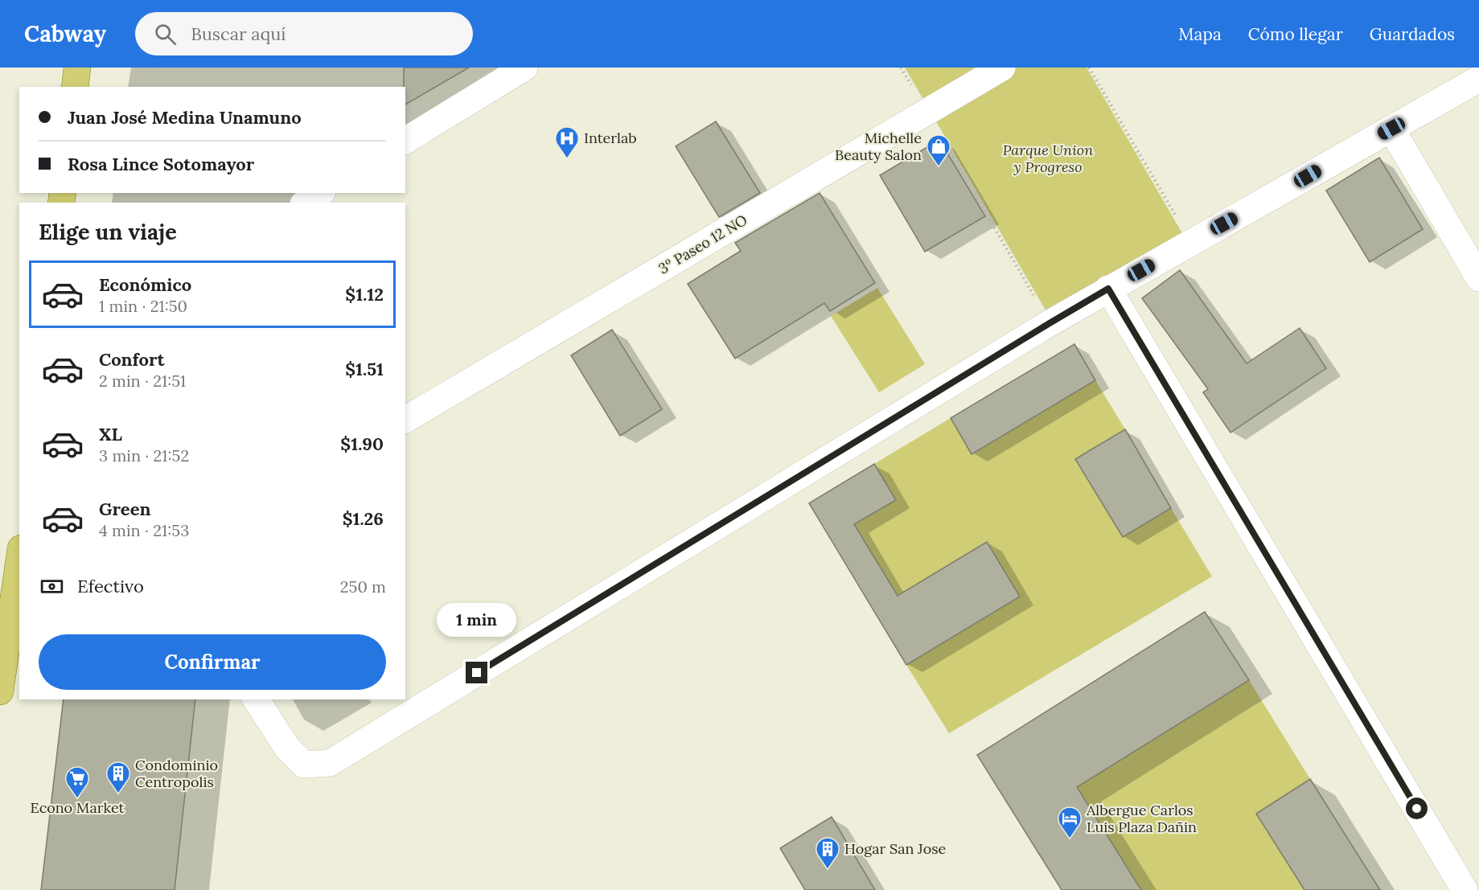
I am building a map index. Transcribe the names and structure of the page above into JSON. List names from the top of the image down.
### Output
{
  "streets": {
    "street": ["3º Paseo 12 NO"]
  },
  "parks": ["Parque Union y Progreso"],
  "places": {
    "hospital": ["Interlab"],
    "shop": ["Michelle Beauty Salon"],
    "building": ["Condominio Centropolis", "Hogar San Jose"],
    "supermarket": ["Econo Market"],
    "hotel": ["Albergue Carlos Luis Plaza Dañin"]
  },
  "page": {
    "header": "Cabway",
    "search": "Buscar aquí",
    "nav": ["Mapa", "Cómo llegar", "Guardados"],
    "banner": ["Juan José Medina Unamuno", "Rosa Lince Sotomayor"],
    "heading": "Elige un viaje",
    "list": [
      {
        "name": "Económico",
        "note": "1 min · 21:50",
        "value": "$1.12"
      },
      {
        "name": "Confort",
        "note": "2 min · 21:51",
        "value": "$1.51"
      },
      {
        "name": "XL",
        "note": "3 min · 21:52",
        "value": "$1.90"
      },
      {
        "name": "Green",
        "note": "4 min · 21:53",
        "value": "$1.26"
      }
    ],
    "pay": ["Efectivo", "250 m"],
    "bubble": "1 min",
    "buttons": "Confirmar"
  }
}
